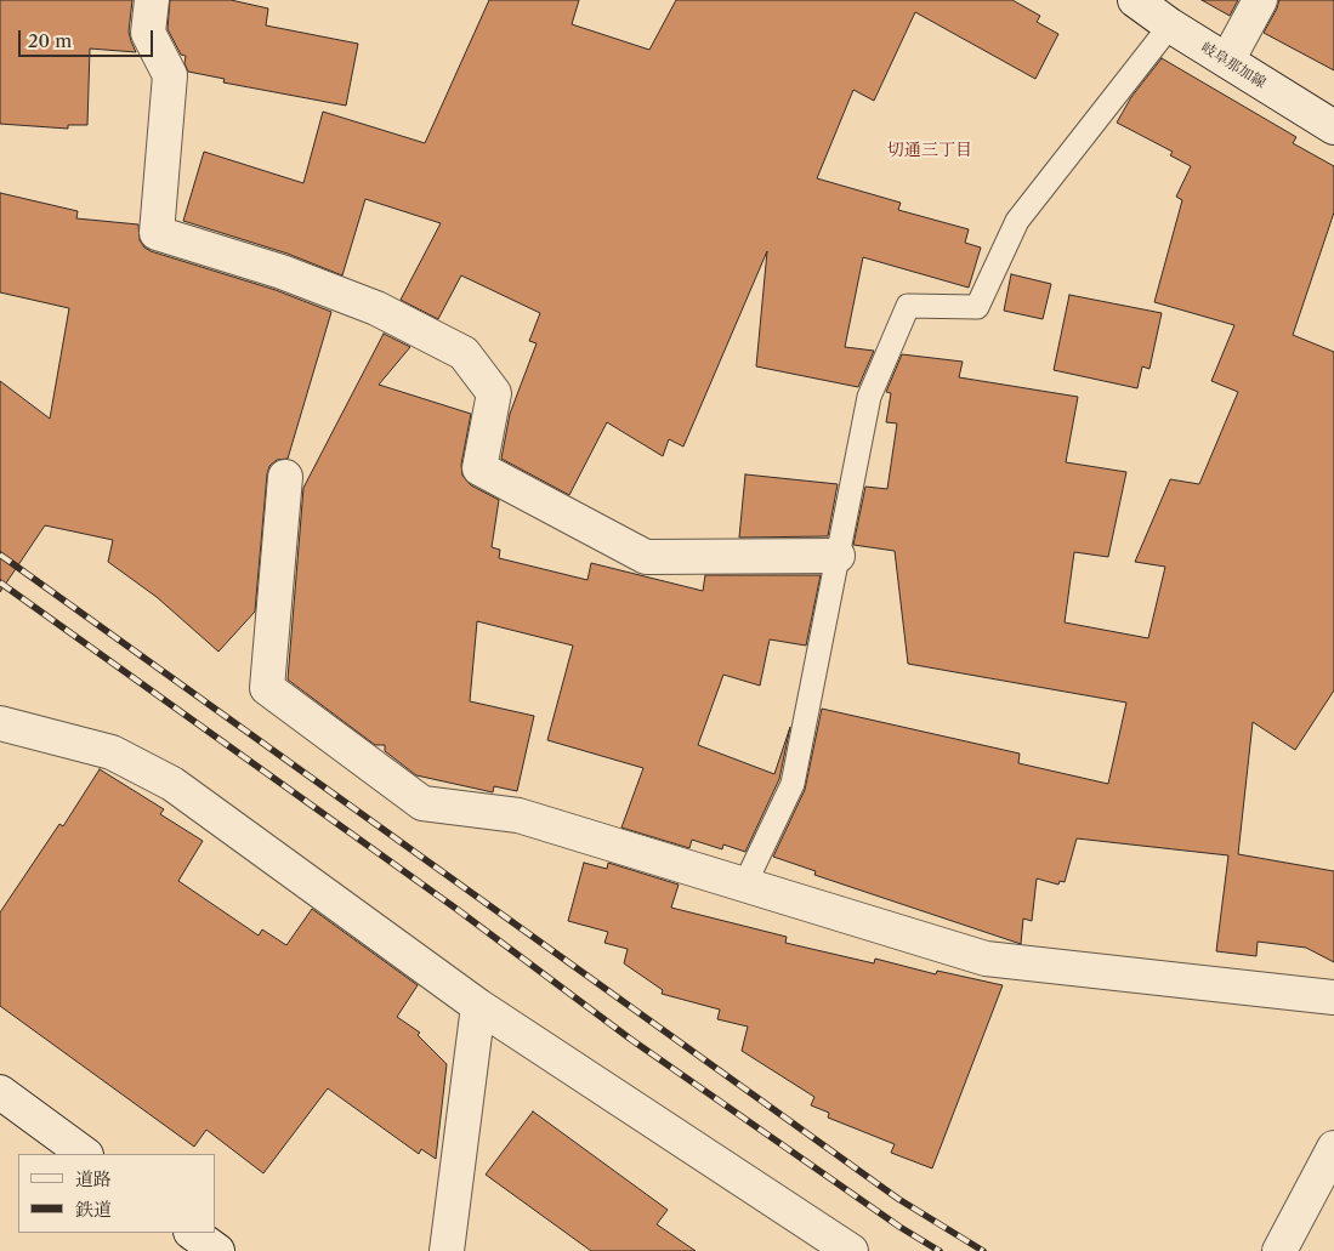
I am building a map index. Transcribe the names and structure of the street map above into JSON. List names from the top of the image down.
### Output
{
  "streets": {
    "street": ["岐阜那加線"]
  },
  "districts": ["切通三丁目"],
  "legend": ["道路", "鉄道"],
  "scale_bar": "20 m"
}
